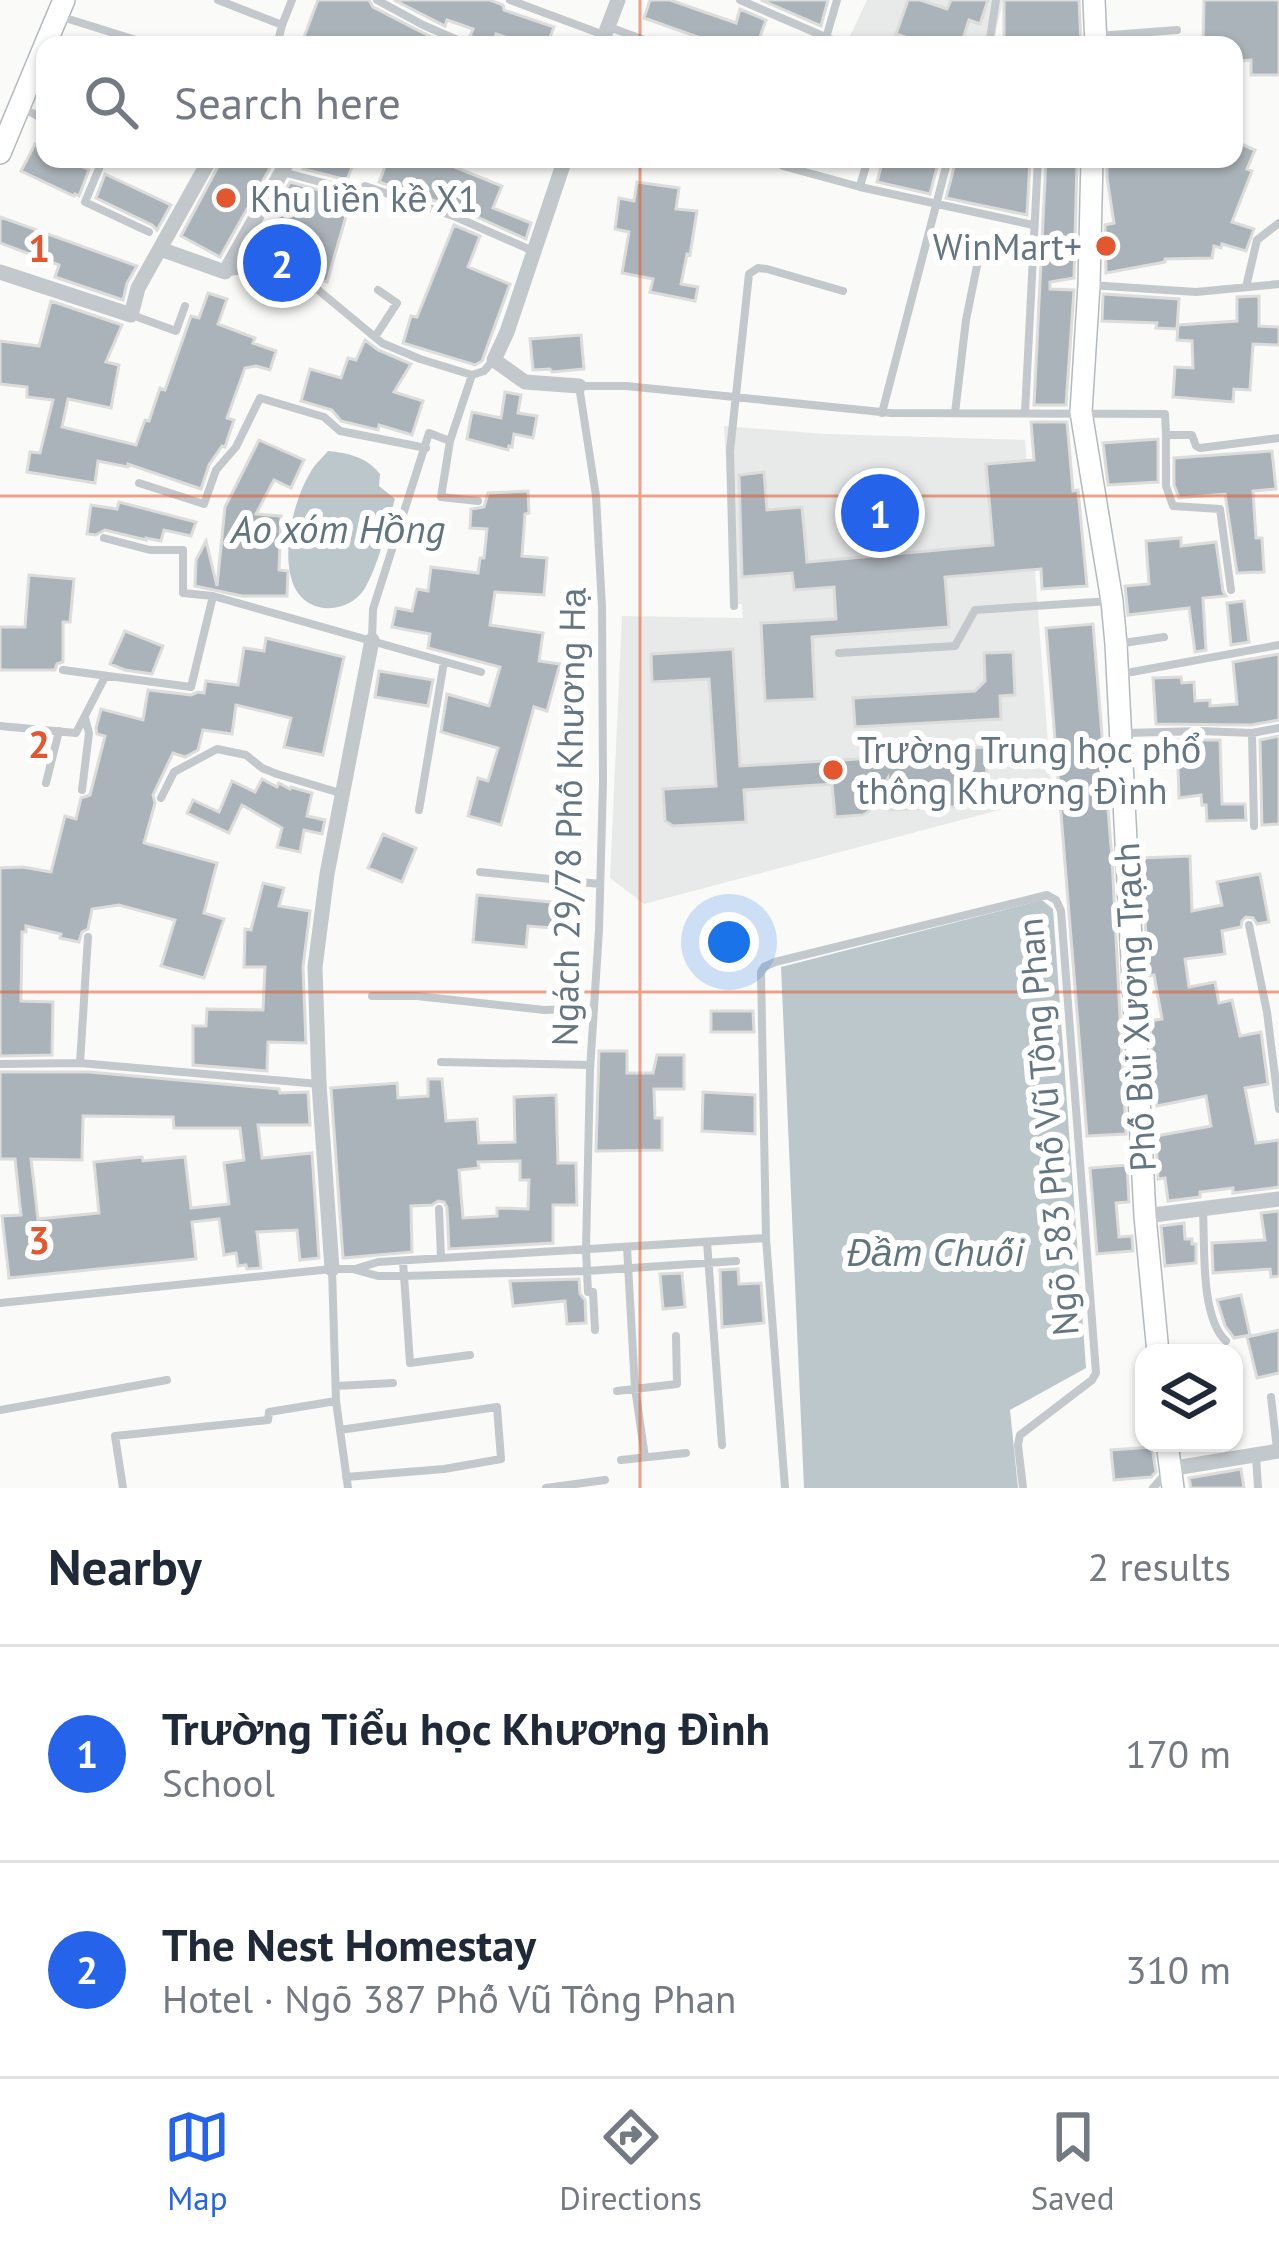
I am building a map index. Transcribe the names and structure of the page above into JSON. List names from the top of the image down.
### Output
{
  "streets": {
    "street": ["Phố Bùi Xương Trạch"],
    "lane": ["Ngách 29/78 Phố Khương Hạ", "Ngõ 583 Phố Vũ Tông Phan"]
  },
  "water": ["Ao xóm Hồng", "Đầm Chuối"],
  "places": ["Khu liền kề X1", "WinMart+", "Trường Trung học phổ thông Khương Đình"],
  "page": {
    "search": "Search here",
    "pins": ["2", "1"],
    "heading": ["Nearby", "2 results"],
    "list": [
      {
        "mark": "1",
        "name": "Trường Tiểu học Khương Đình",
        "note": "School",
        "value": "170 m"
      },
      {
        "mark": "2",
        "name": "The Nest Homestay",
        "note": "Hotel · Ngõ 387 Phố Vũ Tông Phan",
        "value": "310 m"
      }
    ],
    "nav": ["Map", "Directions", "Saved"]
  },
  "grid": {
    "rows": ["1", "2", "3"]
  }
}
